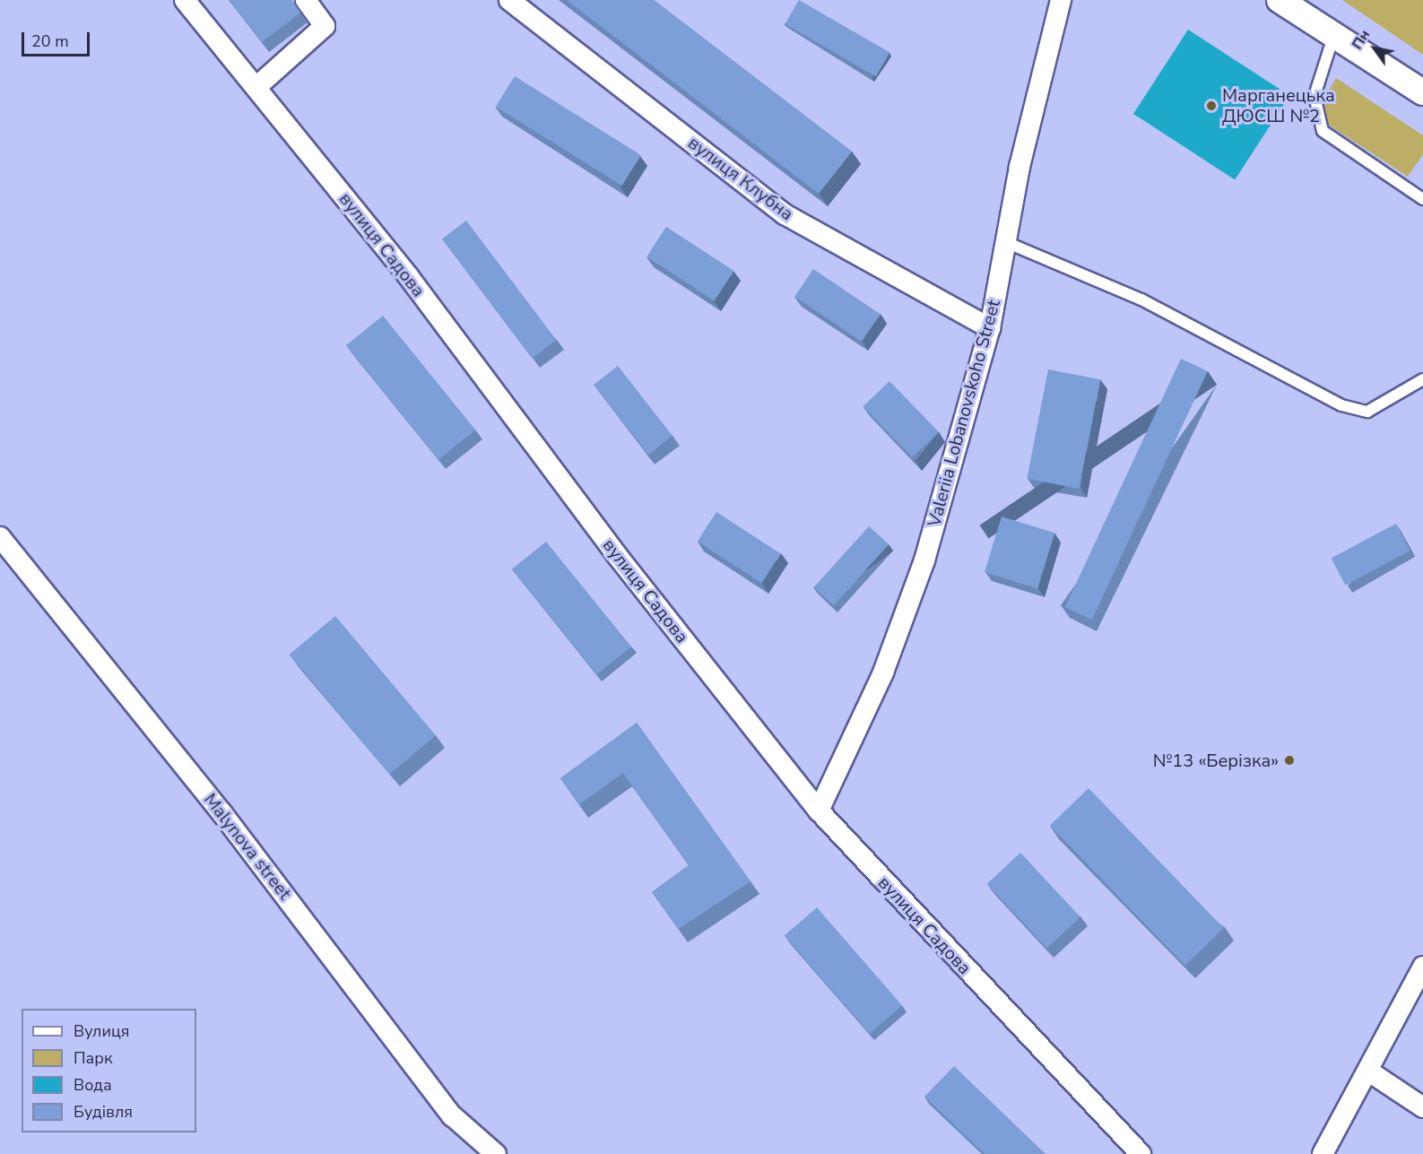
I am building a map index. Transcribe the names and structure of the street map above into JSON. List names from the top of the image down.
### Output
{
  "streets": {
    "street": [
      "вулиця Клубна",
      "вулиця Садова",
      "Valeriia Lobanovskoho Street",
      "Malynova street"
    ]
  },
  "crossings": [
    ["вулиця Клубна", "Valeriia Lobanovskoho Street"],
    ["вулиця Садова", "Valeriia Lobanovskoho Street"]
  ],
  "places": ["Марганецька ДЮСШ №2", "№13 «Берізка»"],
  "legend": [
    "Вулиця",
    "Парк",
    "Вода",
    "Будівля"
  ],
  "scale_bar": "20 m",
  "north": "top left"
}
